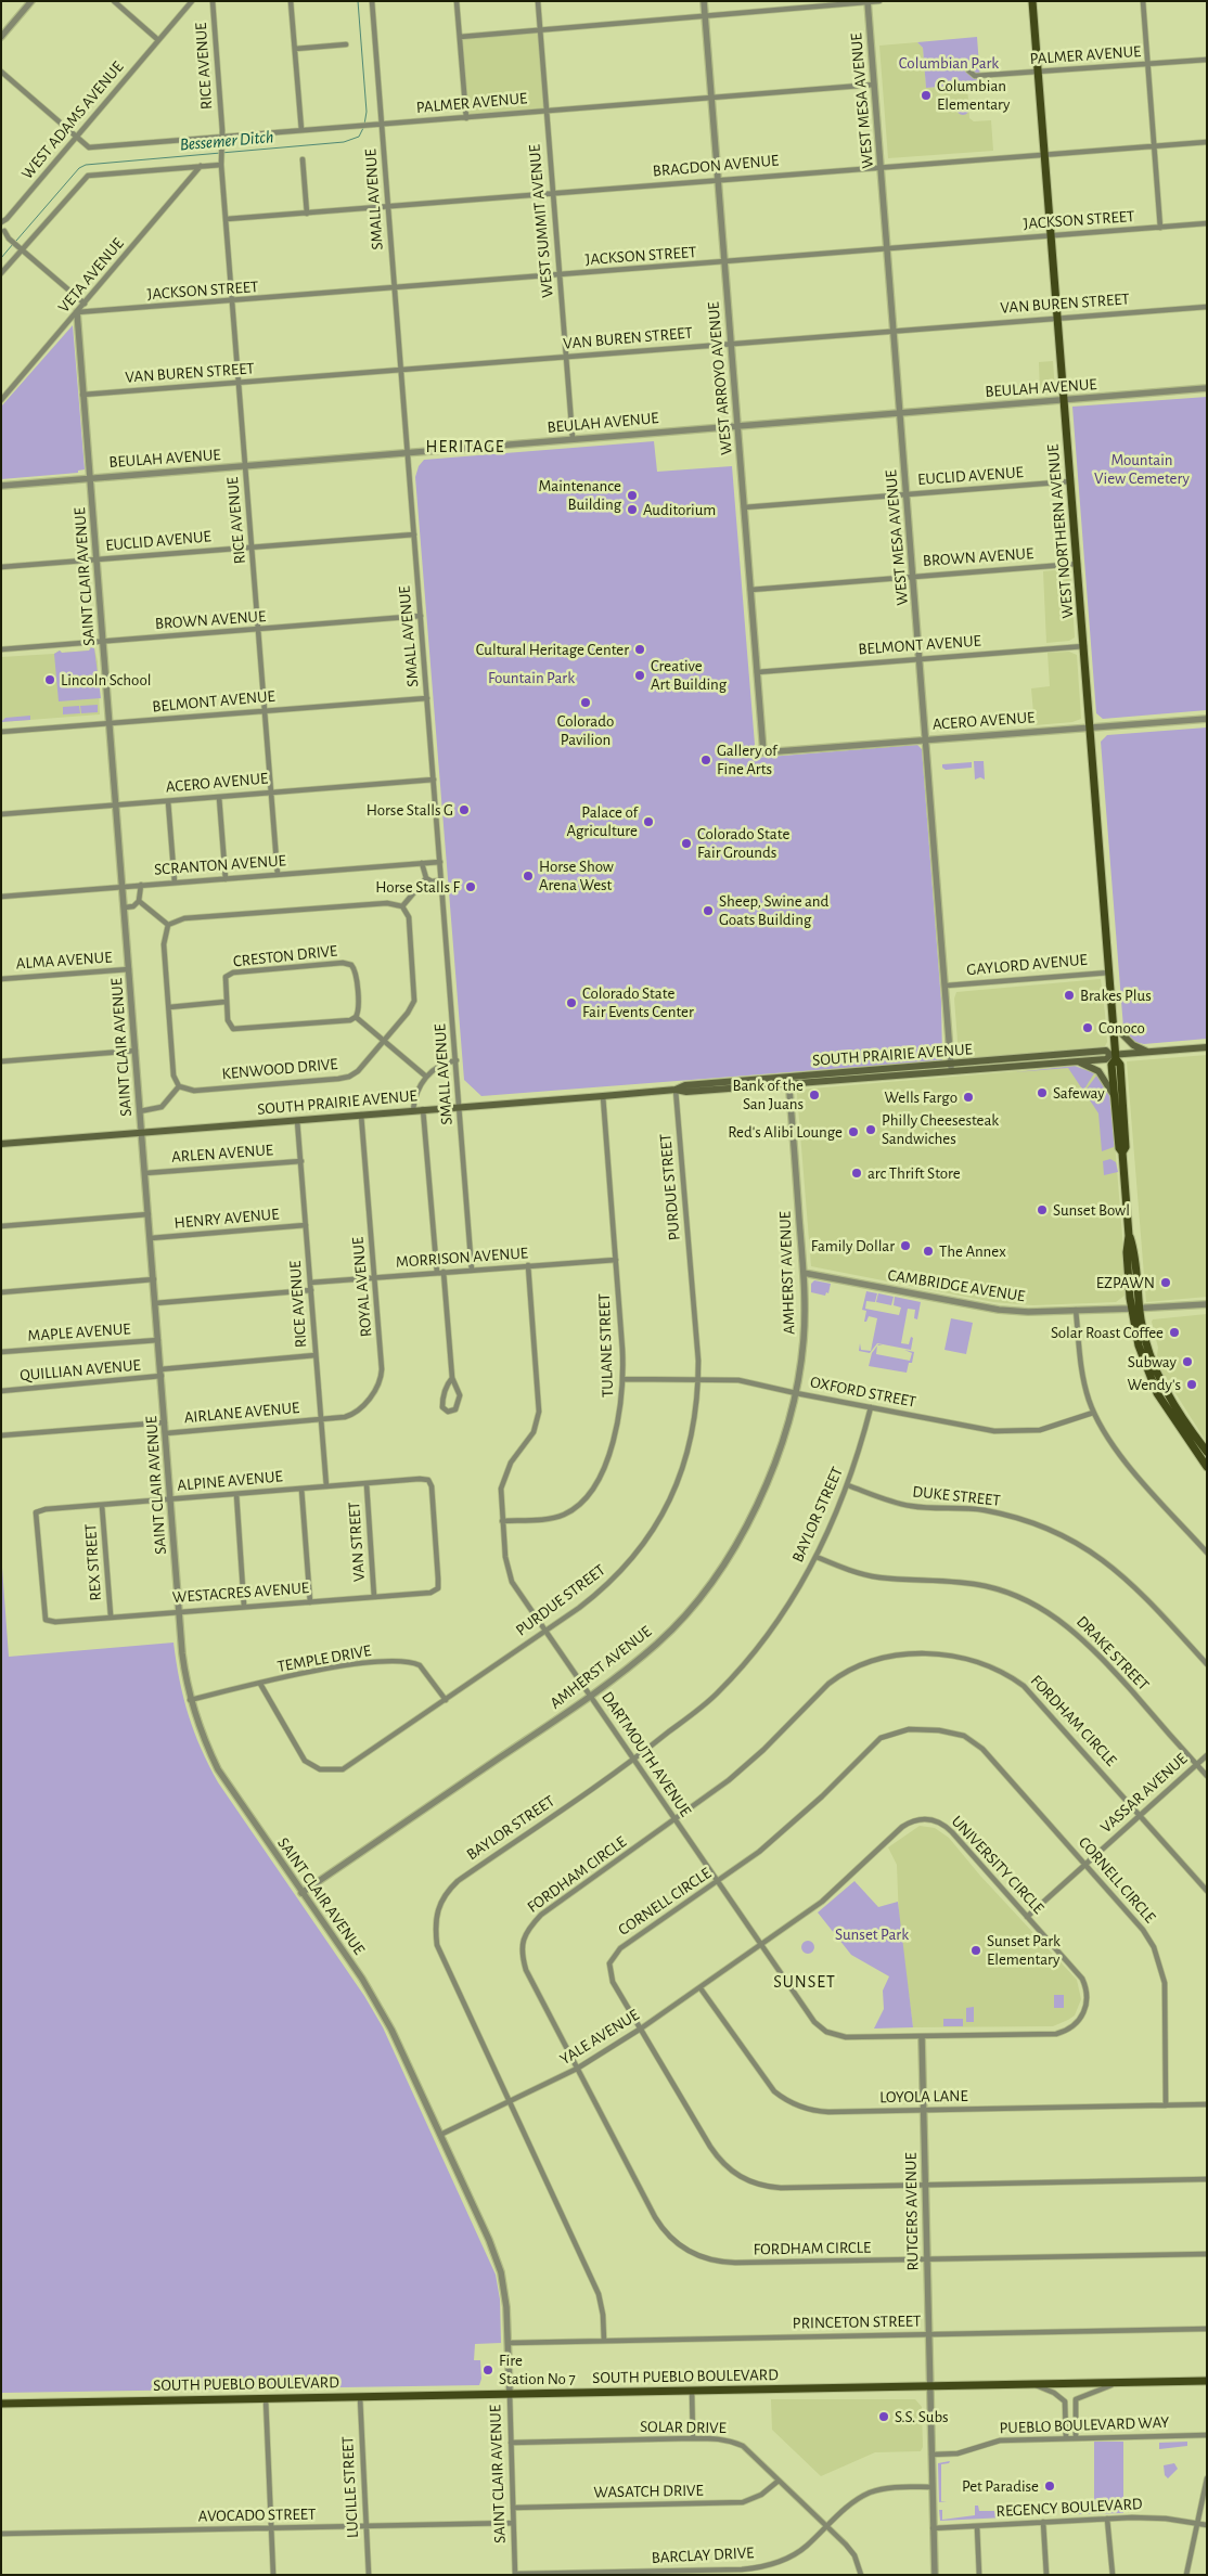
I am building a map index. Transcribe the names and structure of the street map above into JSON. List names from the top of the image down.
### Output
{
  "streets": {
    "main road": ["WEST NORTHERN AVENUE", "SOUTH PRAIRIE AVENUE", "SOUTH PUEBLO BOULEVARD"],
    "street": [
      "PALMER AVENUE",
      "RICE AVENUE",
      "WEST MESA AVENUE",
      "WEST ADAMS AVENUE",
      "BRAGDON AVENUE",
      "SMALL AVENUE",
      "JACKSON STREET",
      "WEST SUMMIT AVENUE",
      "VETA AVENUE",
      "VAN BUREN STREET",
      "WEST ARROYO AVENUE",
      "BEULAH AVENUE",
      "EUCLID AVENUE",
      "BROWN AVENUE",
      "SAINT CLAIR AVENUE",
      "BELMONT AVENUE",
      "ACERO AVENUE",
      "SCRANTON AVENUE",
      "CRESTON DRIVE",
      "ALMA AVENUE",
      "GAYLORD AVENUE",
      "KENWOOD DRIVE",
      "ARLEN AVENUE",
      "PURDUE STREET",
      "HENRY AVENUE",
      "MORRISON AVENUE",
      "AMHERST AVENUE",
      "CAMBRIDGE AVENUE",
      "ROYAL AVENUE",
      "MAPLE AVENUE",
      "TULANE STREET",
      "QUILLIAN AVENUE",
      "OXFORD STREET",
      "AIRLANE AVENUE",
      "ALPINE AVENUE",
      "DUKE STREET",
      "BAYLOR STREET",
      "VAN STREET",
      "REX STREET",
      "WESTACRES AVENUE",
      "DRAKE STREET",
      "TEMPLE DRIVE",
      "FORDHAM CIRCLE",
      "DARTMOUTH AVENUE",
      "VASSAR AVENUE",
      "UNIVERSITY CIRCLE",
      "CORNELL CIRCLE",
      "YALE AVENUE",
      "LOYOLA LANE",
      "RUTGERS AVENUE",
      "PRINCETON STREET",
      "PUEBLO BOULEVARD WAY",
      "SOLAR DRIVE",
      "LUCILLE STREET",
      "WASATCH DRIVE",
      "REGENCY BOULEVARD",
      "AVOCADO STREET",
      "BARCLAY DRIVE"
    ]
  },
  "crossings": [
    ["PALMER AVENUE", "RICE AVENUE"],
    ["PALMER AVENUE", "WEST MESA AVENUE"],
    ["PALMER AVENUE", "WEST ADAMS AVENUE"],
    ["PALMER AVENUE", "SMALL AVENUE"],
    ["PALMER AVENUE", "WEST SUMMIT AVENUE"],
    ["PALMER AVENUE", "WEST ARROYO AVENUE"],
    ["PALMER AVENUE", "WEST NORTHERN AVENUE"],
    ["RICE AVENUE", "BRAGDON AVENUE"],
    ["RICE AVENUE", "JACKSON STREET"],
    ["RICE AVENUE", "VAN BUREN STREET"],
    ["RICE AVENUE", "BEULAH AVENUE"],
    ["RICE AVENUE", "EUCLID AVENUE"],
    ["RICE AVENUE", "BROWN AVENUE"],
    ["RICE AVENUE", "BELMONT AVENUE"],
    ["RICE AVENUE", "ACERO AVENUE"],
    ["RICE AVENUE", "SCRANTON AVENUE"],
    ["RICE AVENUE", "SOUTH PRAIRIE AVENUE"],
    ["RICE AVENUE", "ARLEN AVENUE"],
    ["RICE AVENUE", "HENRY AVENUE"],
    ["RICE AVENUE", "MORRISON AVENUE"],
    ["RICE AVENUE", "ROYAL AVENUE"],
    ["RICE AVENUE", "QUILLIAN AVENUE"],
    ["RICE AVENUE", "AIRLANE AVENUE"],
    ["RICE AVENUE", "ALPINE AVENUE"],
    ["WEST MESA AVENUE", "BRAGDON AVENUE"],
    ["WEST MESA AVENUE", "JACKSON STREET"],
    ["WEST MESA AVENUE", "VAN BUREN STREET"],
    ["WEST MESA AVENUE", "BEULAH AVENUE"],
    ["WEST MESA AVENUE", "EUCLID AVENUE"],
    ["WEST MESA AVENUE", "BROWN AVENUE"],
    ["WEST MESA AVENUE", "BELMONT AVENUE"],
    ["WEST MESA AVENUE", "ACERO AVENUE"],
    ["WEST MESA AVENUE", "GAYLORD AVENUE"],
    ["WEST MESA AVENUE", "SOUTH PRAIRIE AVENUE"],
    ["BRAGDON AVENUE", "SMALL AVENUE"],
    ["BRAGDON AVENUE", "WEST SUMMIT AVENUE"],
    ["BRAGDON AVENUE", "WEST ARROYO AVENUE"],
    ["BRAGDON AVENUE", "WEST NORTHERN AVENUE"],
    ["SMALL AVENUE", "JACKSON STREET"],
    ["SMALL AVENUE", "VAN BUREN STREET"],
    ["SMALL AVENUE", "BEULAH AVENUE"],
    ["SMALL AVENUE", "EUCLID AVENUE"],
    ["SMALL AVENUE", "BROWN AVENUE"],
    ["SMALL AVENUE", "BELMONT AVENUE"],
    ["SMALL AVENUE", "ACERO AVENUE"],
    ["SMALL AVENUE", "SCRANTON AVENUE"],
    ["SMALL AVENUE", "SOUTH PRAIRIE AVENUE"],
    ["SMALL AVENUE", "MORRISON AVENUE"],
    ["JACKSON STREET", "WEST SUMMIT AVENUE"],
    ["JACKSON STREET", "VETA AVENUE"],
    ["JACKSON STREET", "WEST ARROYO AVENUE"],
    ["JACKSON STREET", "WEST NORTHERN AVENUE"],
    ["JACKSON STREET", "SAINT CLAIR AVENUE"],
    ["WEST SUMMIT AVENUE", "VAN BUREN STREET"],
    ["WEST SUMMIT AVENUE", "BEULAH AVENUE"],
    ["VETA AVENUE", "SAINT CLAIR AVENUE"],
    ["VAN BUREN STREET", "WEST ARROYO AVENUE"],
    ["VAN BUREN STREET", "WEST NORTHERN AVENUE"],
    ["VAN BUREN STREET", "SAINT CLAIR AVENUE"],
    ["WEST ARROYO AVENUE", "BEULAH AVENUE"],
    ["WEST ARROYO AVENUE", "EUCLID AVENUE"],
    ["WEST ARROYO AVENUE", "BROWN AVENUE"],
    ["WEST ARROYO AVENUE", "BELMONT AVENUE"],
    ["WEST ARROYO AVENUE", "ACERO AVENUE"],
    ["BEULAH AVENUE", "WEST NORTHERN AVENUE"],
    ["BEULAH AVENUE", "SAINT CLAIR AVENUE"],
    ["EUCLID AVENUE", "WEST NORTHERN AVENUE"],
    ["EUCLID AVENUE", "SAINT CLAIR AVENUE"],
    ["WEST NORTHERN AVENUE", "BROWN AVENUE"],
    ["WEST NORTHERN AVENUE", "BELMONT AVENUE"],
    ["WEST NORTHERN AVENUE", "ACERO AVENUE"],
    ["WEST NORTHERN AVENUE", "GAYLORD AVENUE"],
    ["WEST NORTHERN AVENUE", "SOUTH PRAIRIE AVENUE"],
    ["WEST NORTHERN AVENUE", "CAMBRIDGE AVENUE"],
    ["BROWN AVENUE", "SAINT CLAIR AVENUE"],
    ["SAINT CLAIR AVENUE", "BELMONT AVENUE"],
    ["SAINT CLAIR AVENUE", "ACERO AVENUE"],
    ["SAINT CLAIR AVENUE", "SCRANTON AVENUE"],
    ["SAINT CLAIR AVENUE", "ALMA AVENUE"],
    ["SAINT CLAIR AVENUE", "SOUTH PRAIRIE AVENUE"],
    ["SAINT CLAIR AVENUE", "ARLEN AVENUE"],
    ["SAINT CLAIR AVENUE", "HENRY AVENUE"],
    ["SAINT CLAIR AVENUE", "AMHERST AVENUE"],
    ["SAINT CLAIR AVENUE", "MAPLE AVENUE"],
    ["SAINT CLAIR AVENUE", "QUILLIAN AVENUE"],
    ["SAINT CLAIR AVENUE", "AIRLANE AVENUE"],
    ["SAINT CLAIR AVENUE", "ALPINE AVENUE"],
    ["SAINT CLAIR AVENUE", "WESTACRES AVENUE"],
    ["SAINT CLAIR AVENUE", "TEMPLE DRIVE"],
    ["SAINT CLAIR AVENUE", "YALE AVENUE"],
    ["SAINT CLAIR AVENUE", "PRINCETON STREET"],
    ["SAINT CLAIR AVENUE", "SOUTH PUEBLO BOULEVARD"],
    ["SAINT CLAIR AVENUE", "SOLAR DRIVE"],
    ["SAINT CLAIR AVENUE", "WASATCH DRIVE"],
    ["SAINT CLAIR AVENUE", "AVOCADO STREET"],
    ["SAINT CLAIR AVENUE", "BARCLAY DRIVE"],
    ["SOUTH PRAIRIE AVENUE", "PURDUE STREET"],
    ["SOUTH PRAIRIE AVENUE", "AMHERST AVENUE"],
    ["SOUTH PRAIRIE AVENUE", "ROYAL AVENUE"],
    ["SOUTH PRAIRIE AVENUE", "TULANE STREET"],
    ["PURDUE STREET", "OXFORD STREET"],
    ["PURDUE STREET", "TEMPLE DRIVE"],
    ["PURDUE STREET", "DARTMOUTH AVENUE"],
    ["MORRISON AVENUE", "ROYAL AVENUE"],
    ["MORRISON AVENUE", "TULANE STREET"],
    ["MORRISON AVENUE", "DARTMOUTH AVENUE"],
    ["AMHERST AVENUE", "CAMBRIDGE AVENUE"],
    ["AMHERST AVENUE", "OXFORD STREET"],
    ["AMHERST AVENUE", "DARTMOUTH AVENUE"],
    ["ROYAL AVENUE", "AIRLANE AVENUE"],
    ["TULANE STREET", "OXFORD STREET"],
    ["TULANE STREET", "DARTMOUTH AVENUE"],
    ["OXFORD STREET", "BAYLOR STREET"],
    ["ALPINE AVENUE", "VAN STREET"],
    ["ALPINE AVENUE", "REX STREET"],
    ["ALPINE AVENUE", "WESTACRES AVENUE"],
    ["DUKE STREET", "BAYLOR STREET"],
    ["BAYLOR STREET", "DRAKE STREET"],
    ["BAYLOR STREET", "DARTMOUTH AVENUE"],
    ["BAYLOR STREET", "YALE AVENUE"],
    ["BAYLOR STREET", "PRINCETON STREET"],
    ["VAN STREET", "WESTACRES AVENUE"],
    ["REX STREET", "WESTACRES AVENUE"],
    ["DRAKE STREET", "VASSAR AVENUE"],
    ["FORDHAM CIRCLE", "DARTMOUTH AVENUE"],
    ["FORDHAM CIRCLE", "VASSAR AVENUE"],
    ["FORDHAM CIRCLE", "YALE AVENUE"],
    ["FORDHAM CIRCLE", "RUTGERS AVENUE"],
    ["DARTMOUTH AVENUE", "UNIVERSITY CIRCLE"],
    ["DARTMOUTH AVENUE", "CORNELL CIRCLE"],
    ["DARTMOUTH AVENUE", "YALE AVENUE"],
    ["VASSAR AVENUE", "UNIVERSITY CIRCLE"],
    ["VASSAR AVENUE", "CORNELL CIRCLE"],
    ["UNIVERSITY CIRCLE", "YALE AVENUE"],
    ["UNIVERSITY CIRCLE", "RUTGERS AVENUE"],
    ["CORNELL CIRCLE", "YALE AVENUE"],
    ["CORNELL CIRCLE", "LOYOLA LANE"],
    ["CORNELL CIRCLE", "RUTGERS AVENUE"],
    ["YALE AVENUE", "LOYOLA LANE"],
    ["LOYOLA LANE", "RUTGERS AVENUE"],
    ["RUTGERS AVENUE", "PRINCETON STREET"],
    ["RUTGERS AVENUE", "SOUTH PUEBLO BOULEVARD"],
    ["RUTGERS AVENUE", "PUEBLO BOULEVARD WAY"],
    ["RUTGERS AVENUE", "REGENCY BOULEVARD"],
    ["RUTGERS AVENUE", "BARCLAY DRIVE"],
    ["SOUTH PUEBLO BOULEVARD", "LUCILLE STREET"],
    ["SOLAR DRIVE", "WASATCH DRIVE"],
    ["SOLAR DRIVE", "BARCLAY DRIVE"],
    ["LUCILLE STREET", "AVOCADO STREET"]
  ],
  "districts": ["HERITAGE", "SUNSET"],
  "water": ["Bessemer Ditch"],
  "parks": [
    "Columbian Park",
    "Mountain View Cemetery",
    "Fountain Park",
    "Sunset Park"
  ],
  "places": [
    "Columbian Elementary",
    "Maintenance Building",
    "Auditorium",
    "Cultural Heritage Center",
    "Creative Art Building",
    "Lincoln School",
    "Colorado Pavilion",
    "Gallery of Fine Arts",
    "Horse Stalls G",
    "Palace of Agriculture",
    "Colorado State Fair Grounds",
    "Horse Show Arena West",
    "Horse Stalls F",
    "Sheep, Swine and Goats Building",
    "Brakes Plus",
    "Colorado State Fair Events Center",
    "Conoco",
    "Safeway",
    "Bank of the San Juans",
    "Wells Fargo",
    "Philly Cheesesteak Sandwiches",
    "Red's Alibi Lounge",
    "arc Thrift Store",
    "Sunset Bowl",
    "Family Dollar",
    "The Annex",
    "EZPAWN",
    "Solar Roast Coffee",
    "Subway",
    "Wendy's",
    "Sunset Park Elementary",
    "Fire Station No 7",
    "S.S. Subs",
    "Pet Paradise"
  ]
}
